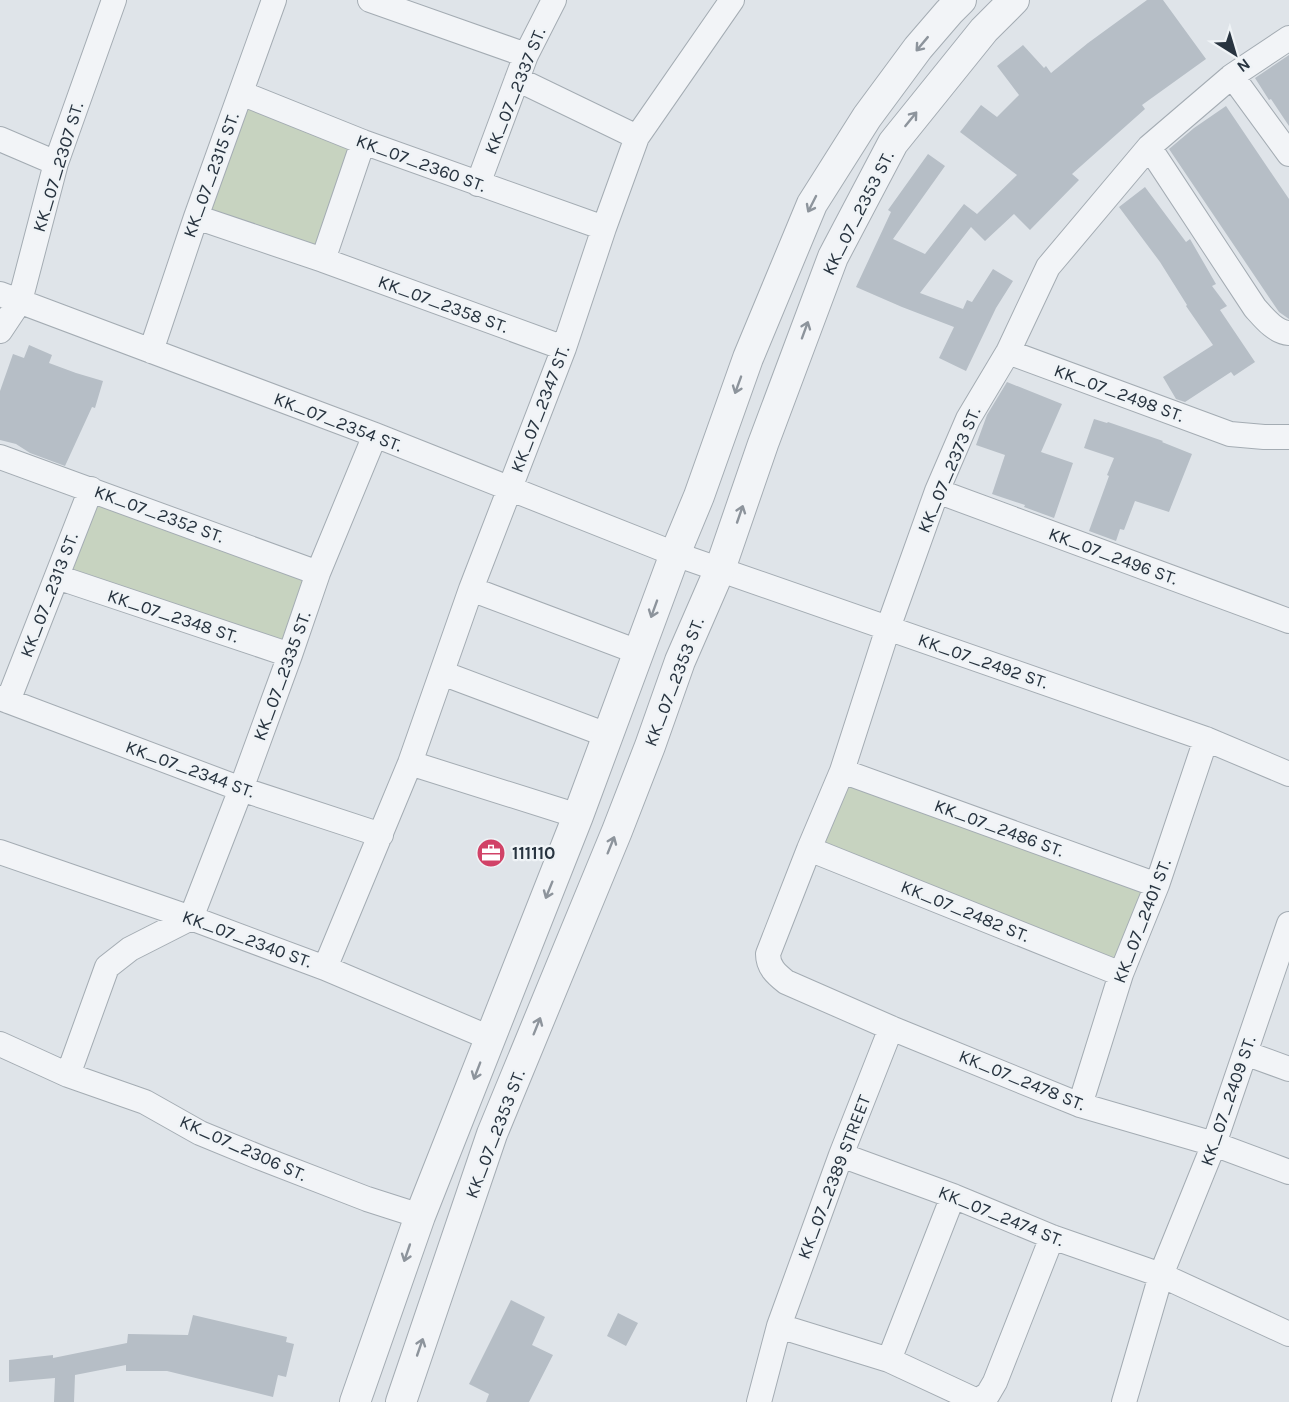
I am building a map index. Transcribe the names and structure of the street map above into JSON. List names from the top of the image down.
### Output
{
  "streets": {
    "street": [
      "KK_07_2337 ST.",
      "KK_07_2360 ST.",
      "KK_07_2307 ST.",
      "KK_07_2315 ST.",
      "KK_07_2353 ST.",
      "KK_07_2358 ST.",
      "KK_07_2498 ST.",
      "KK_07_2347 ST.",
      "KK_07_2354 ST.",
      "KK_07_2373 ST.",
      "KK_07_2352 ST.",
      "KK_07_2496 ST.",
      "KK_07_2313 ST.",
      "KK_07_2348 ST.",
      "KK_07_2492 ST.",
      "KK_07_2335 ST.",
      "KK_07_2344 ST.",
      "KK_07_2486 ST.",
      "KK_07_2482 ST.",
      "KK_07_2401 ST.",
      "KK_07_2340 ST.",
      "KK_07_2478 ST.",
      "KK_07_2409 ST.",
      "KK_07_2306 ST.",
      "KK_07_2389 STREET",
      "KK_07_2474 ST."
    ]
  },
  "crossings": [
    ["KK_07_2337 ST.", "KK_07_2360 ST."],
    ["KK_07_2360 ST.", "KK_07_2315 ST."],
    ["KK_07_2360 ST.", "KK_07_2347 ST."],
    ["KK_07_2307 ST.", "KK_07_2354 ST."],
    ["KK_07_2315 ST.", "KK_07_2358 ST."],
    ["KK_07_2315 ST.", "KK_07_2354 ST."],
    ["KK_07_2353 ST.", "KK_07_2492 ST."],
    ["KK_07_2358 ST.", "KK_07_2347 ST."],
    ["KK_07_2498 ST.", "KK_07_2373 ST."],
    ["KK_07_2347 ST.", "KK_07_2354 ST."],
    ["KK_07_2347 ST.", "KK_07_2344 ST."],
    ["KK_07_2347 ST.", "KK_07_2340 ST."],
    ["KK_07_2354 ST.", "KK_07_2492 ST."],
    ["KK_07_2354 ST.", "KK_07_2335 ST."],
    ["KK_07_2373 ST.", "KK_07_2496 ST."],
    ["KK_07_2373 ST.", "KK_07_2492 ST."],
    ["KK_07_2373 ST.", "KK_07_2486 ST."],
    ["KK_07_2373 ST.", "KK_07_2482 ST."],
    ["KK_07_2373 ST.", "KK_07_2478 ST."],
    ["KK_07_2352 ST.", "KK_07_2313 ST."],
    ["KK_07_2352 ST.", "KK_07_2335 ST."],
    ["KK_07_2313 ST.", "KK_07_2348 ST."],
    ["KK_07_2313 ST.", "KK_07_2344 ST."],
    ["KK_07_2348 ST.", "KK_07_2335 ST."],
    ["KK_07_2492 ST.", "KK_07_2401 ST."],
    ["KK_07_2335 ST.", "KK_07_2344 ST."],
    ["KK_07_2335 ST.", "KK_07_2340 ST."],
    ["KK_07_2486 ST.", "KK_07_2401 ST."],
    ["KK_07_2482 ST.", "KK_07_2401 ST."],
    ["KK_07_2401 ST.", "KK_07_2478 ST."],
    ["KK_07_2478 ST.", "KK_07_2409 ST."],
    ["KK_07_2478 ST.", "KK_07_2389 STREET"],
    ["KK_07_2409 ST.", "KK_07_2474 ST."],
    ["KK_07_2389 STREET", "KK_07_2474 ST."]
  ],
  "places": {
    "office": ["111110"]
  },
  "north": "bottom right"
}
